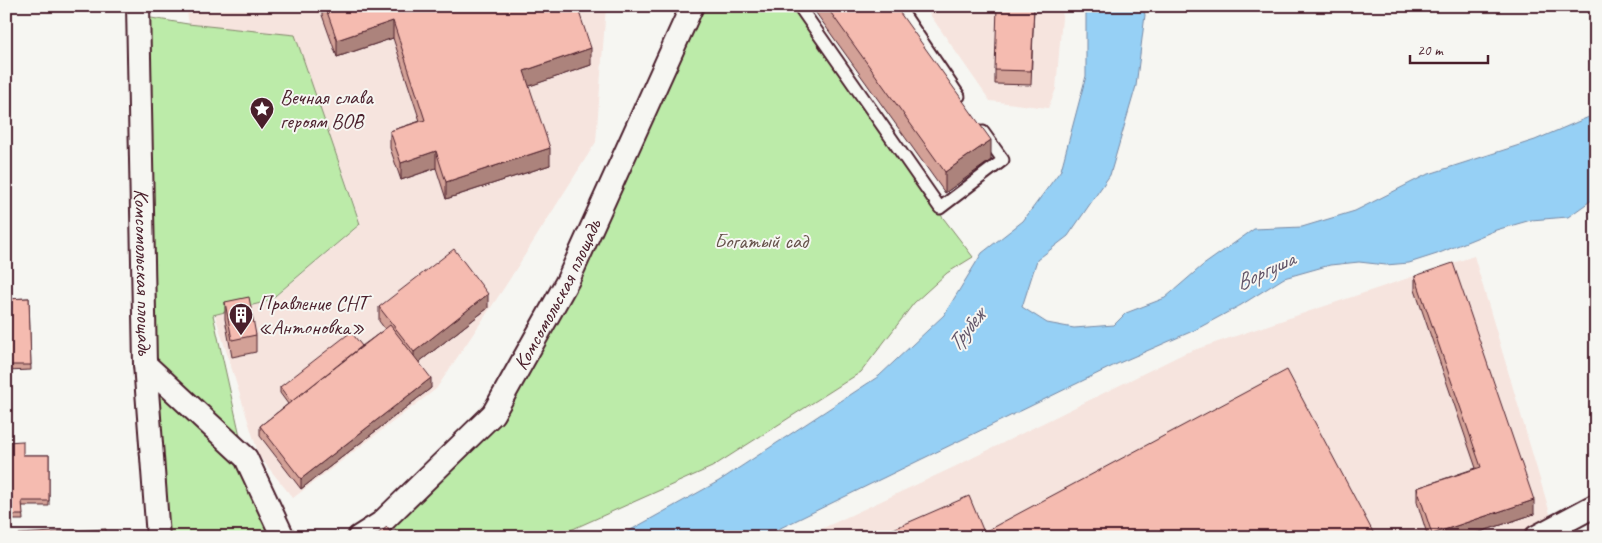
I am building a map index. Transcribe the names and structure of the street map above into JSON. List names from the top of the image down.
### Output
{
  "streets": {
    "street": ["Комсомольская площадь"]
  },
  "water": ["Воргуша", "Трубеж"],
  "parks": ["Богатый сад"],
  "places": {
    "place": ["Вечная слава героям ВОВ"],
    "building": ["Правление СНТ «Антоновка»"]
  },
  "scale_bar": "20 m"
}
